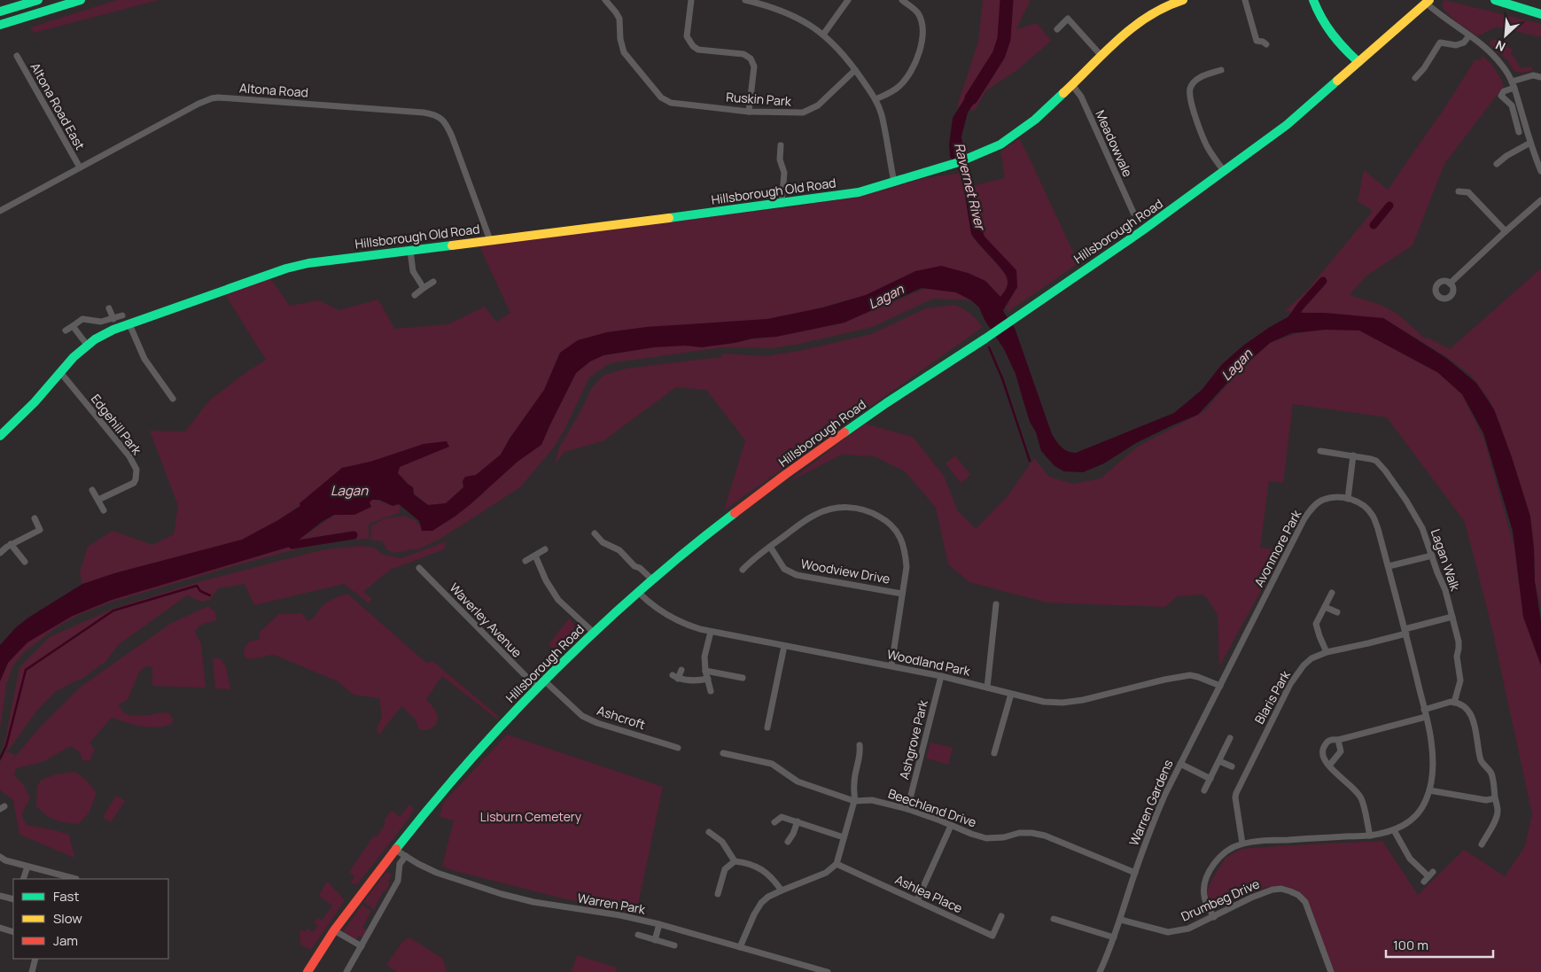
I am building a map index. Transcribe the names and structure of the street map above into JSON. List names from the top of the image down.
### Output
{
  "streets": {
    "main road": ["Hillsborough Old Road", "Hillsborough Road"],
    "street": [
      "Altona Road",
      "Ruskin Park",
      "Altona Road East",
      "Meadowvale",
      "Edgehill Park",
      "Avonmore Park",
      "Lagan Walk",
      "Woodview Drive",
      "Waverley Avenue",
      "Woodland Park",
      "Blaris Park",
      "Ashcroft",
      "Ashgrove Park",
      "Warren Gardens",
      "Beechland Drive",
      "Ashlea Place",
      "Drumbeg Drive",
      "Warren Park"
    ]
  },
  "crossings": [
    ["Altona Road", "Altona Road East"],
    ["Altona Road", "Hillsborough Old Road"],
    ["Meadowvale", "Hillsborough Old Road"],
    ["Hillsborough Road", "Waverley Avenue"],
    ["Hillsborough Road", "Woodland Park"],
    ["Hillsborough Road", "Ashcroft"],
    ["Hillsborough Road", "Warren Park"],
    ["Avonmore Park", "Blaris Park"],
    ["Avonmore Park", "Warren Gardens"],
    ["Avonmore Park", "Drumbeg Drive"],
    ["Woodland Park", "Ashgrove Park"],
    ["Woodland Park", "Warren Gardens"],
    ["Ashgrove Park", "Beechland Drive"],
    ["Warren Gardens", "Beechland Drive"],
    ["Warren Gardens", "Drumbeg Drive"]
  ],
  "water": ["Ravernet River", "Lagan"],
  "parks": ["Lisburn Cemetery"],
  "legend": ["Fast", "Slow", "Jam"],
  "scale_bar": "100 m",
  "north": "bottom left"
}
